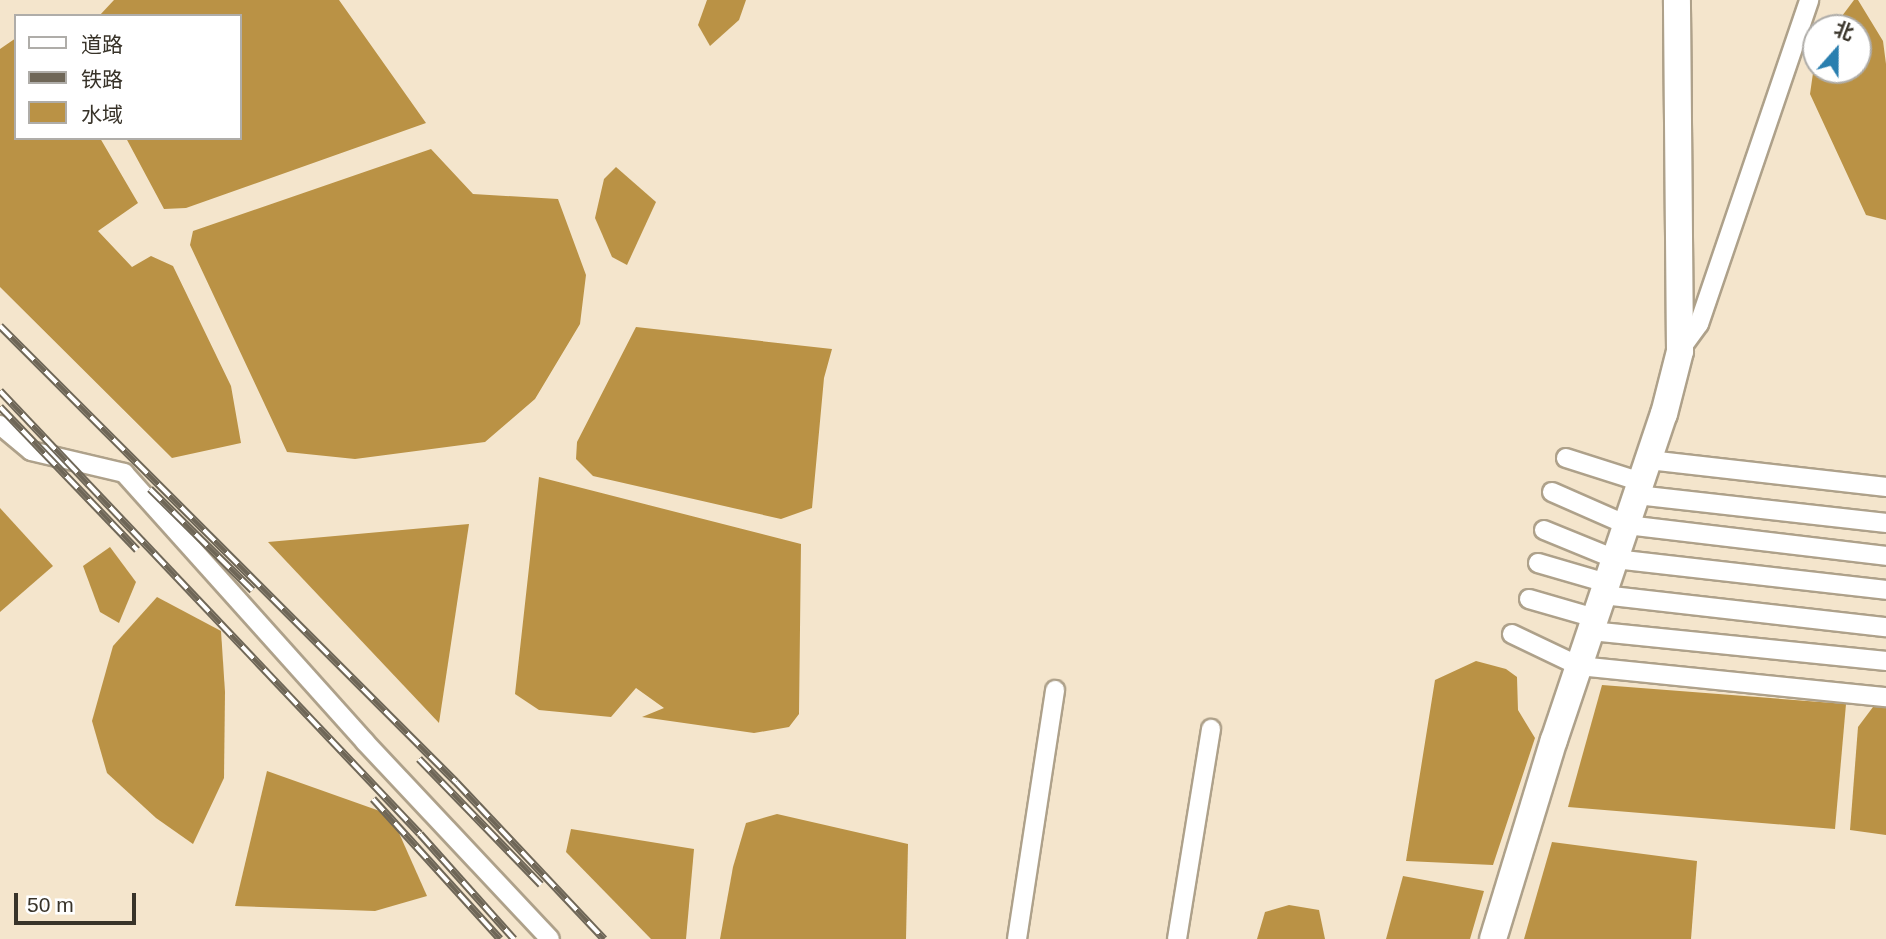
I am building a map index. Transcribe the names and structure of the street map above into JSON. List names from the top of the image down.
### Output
{
  "legend": ["道路", "铁路", "水域"],
  "scale_bar": "50 m",
  "north": "top"
}
